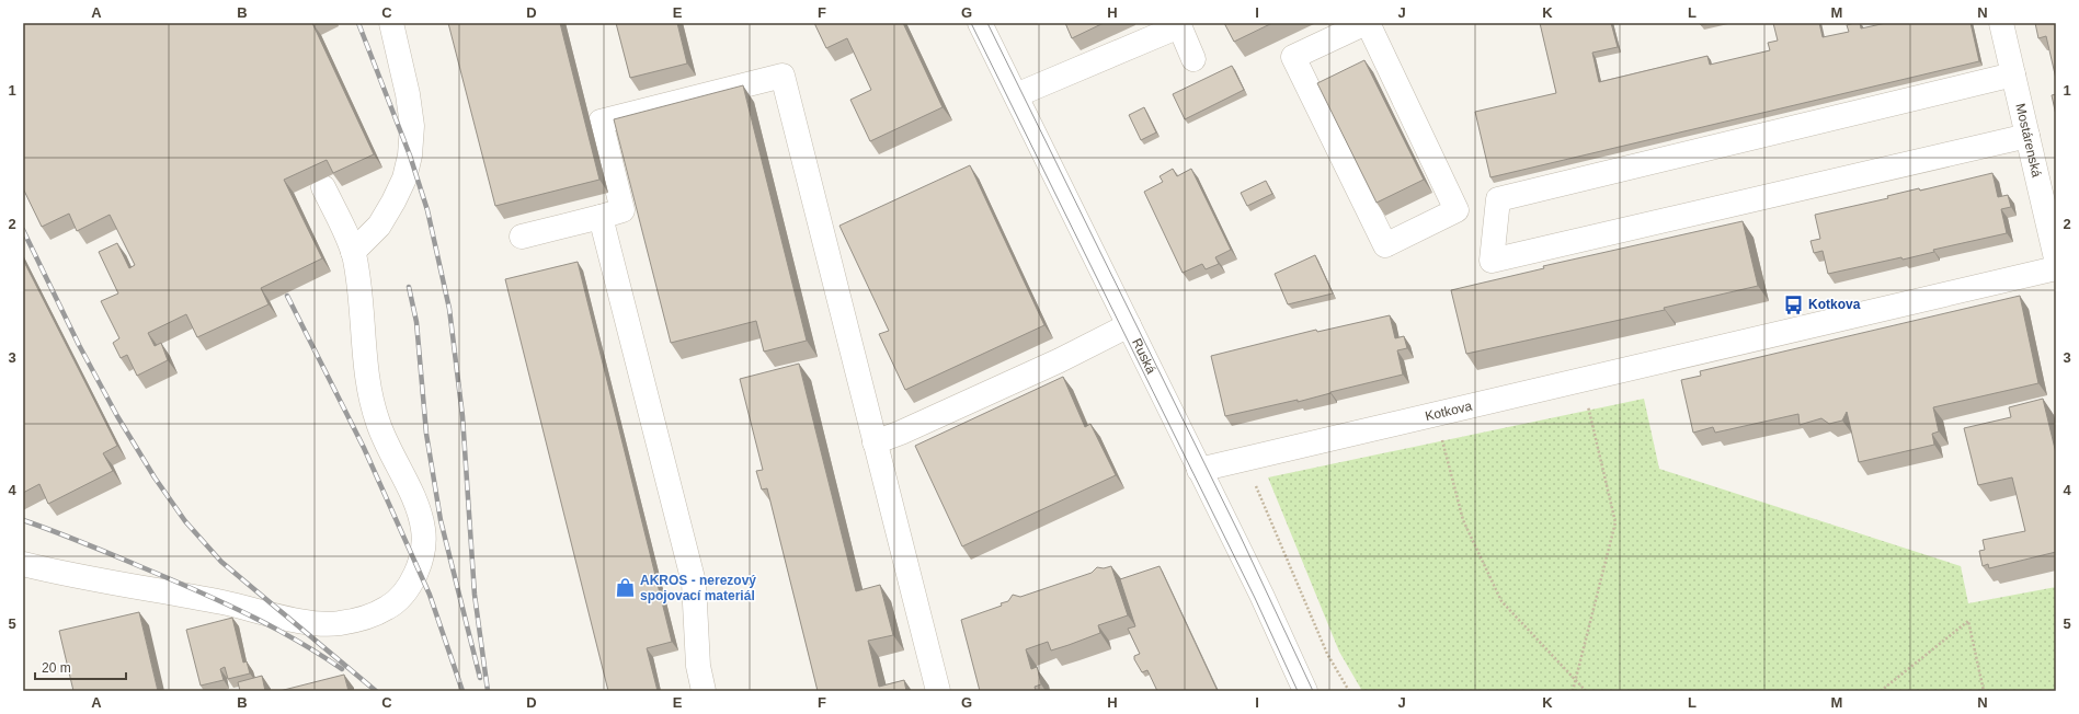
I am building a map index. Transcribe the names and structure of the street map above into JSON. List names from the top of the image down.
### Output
{
  "streets": {
    "street": ["Mostárenská", "Ruská", "Kotkova"]
  },
  "crossings": [
    ["Ruská", "Kotkova"]
  ],
  "places": {
    "bus stop": ["Kotkova"],
    "shop": ["AKROS - nerezový spojovací materiál"]
  },
  "scale_bar": "20 m",
  "grid": {
    "columns": [
      "A",
      "B",
      "C",
      "D",
      "E",
      "F",
      "G",
      "H",
      "I",
      "J",
      "K",
      "L",
      "M",
      "N"
    ],
    "rows": [
      "1",
      "2",
      "3",
      "4",
      "5"
    ]
  }
}
